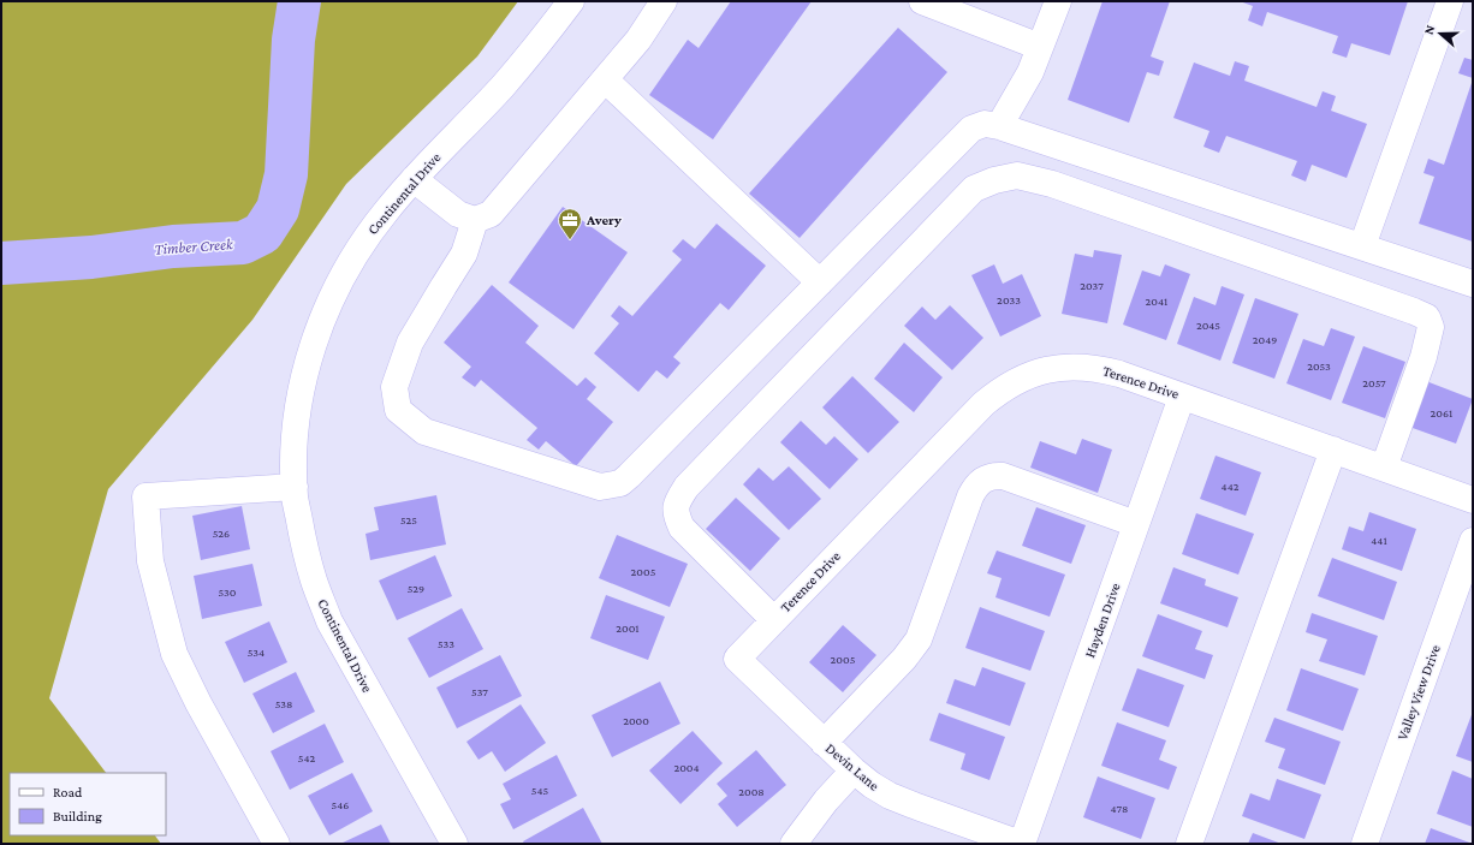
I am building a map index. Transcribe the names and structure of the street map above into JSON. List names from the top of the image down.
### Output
{
  "streets": {
    "street": [
      "Continental Drive",
      "Terence Drive",
      "Hayden Drive",
      "Valley View Drive",
      "Devin Lane"
    ]
  },
  "crossings": [
    ["Terence Drive", "Hayden Drive"],
    ["Terence Drive", "Devin Lane"],
    ["Hayden Drive", "Devin Lane"]
  ],
  "water": ["Timber Creek"],
  "places": {
    "office": ["Avery"]
  },
  "house_numbers": [
    "2037",
    "2033",
    "2041",
    "2045",
    "2049",
    "2053",
    "2057",
    "2061",
    "442",
    "525",
    "526",
    "441",
    "2005",
    "529",
    "530",
    "2001",
    "533",
    "534",
    "2005",
    "537",
    "538",
    "2000",
    "542",
    "2004",
    "545",
    "2008",
    "546",
    "478"
  ],
  "legend": ["Road", "Building"],
  "north": "left"
}
